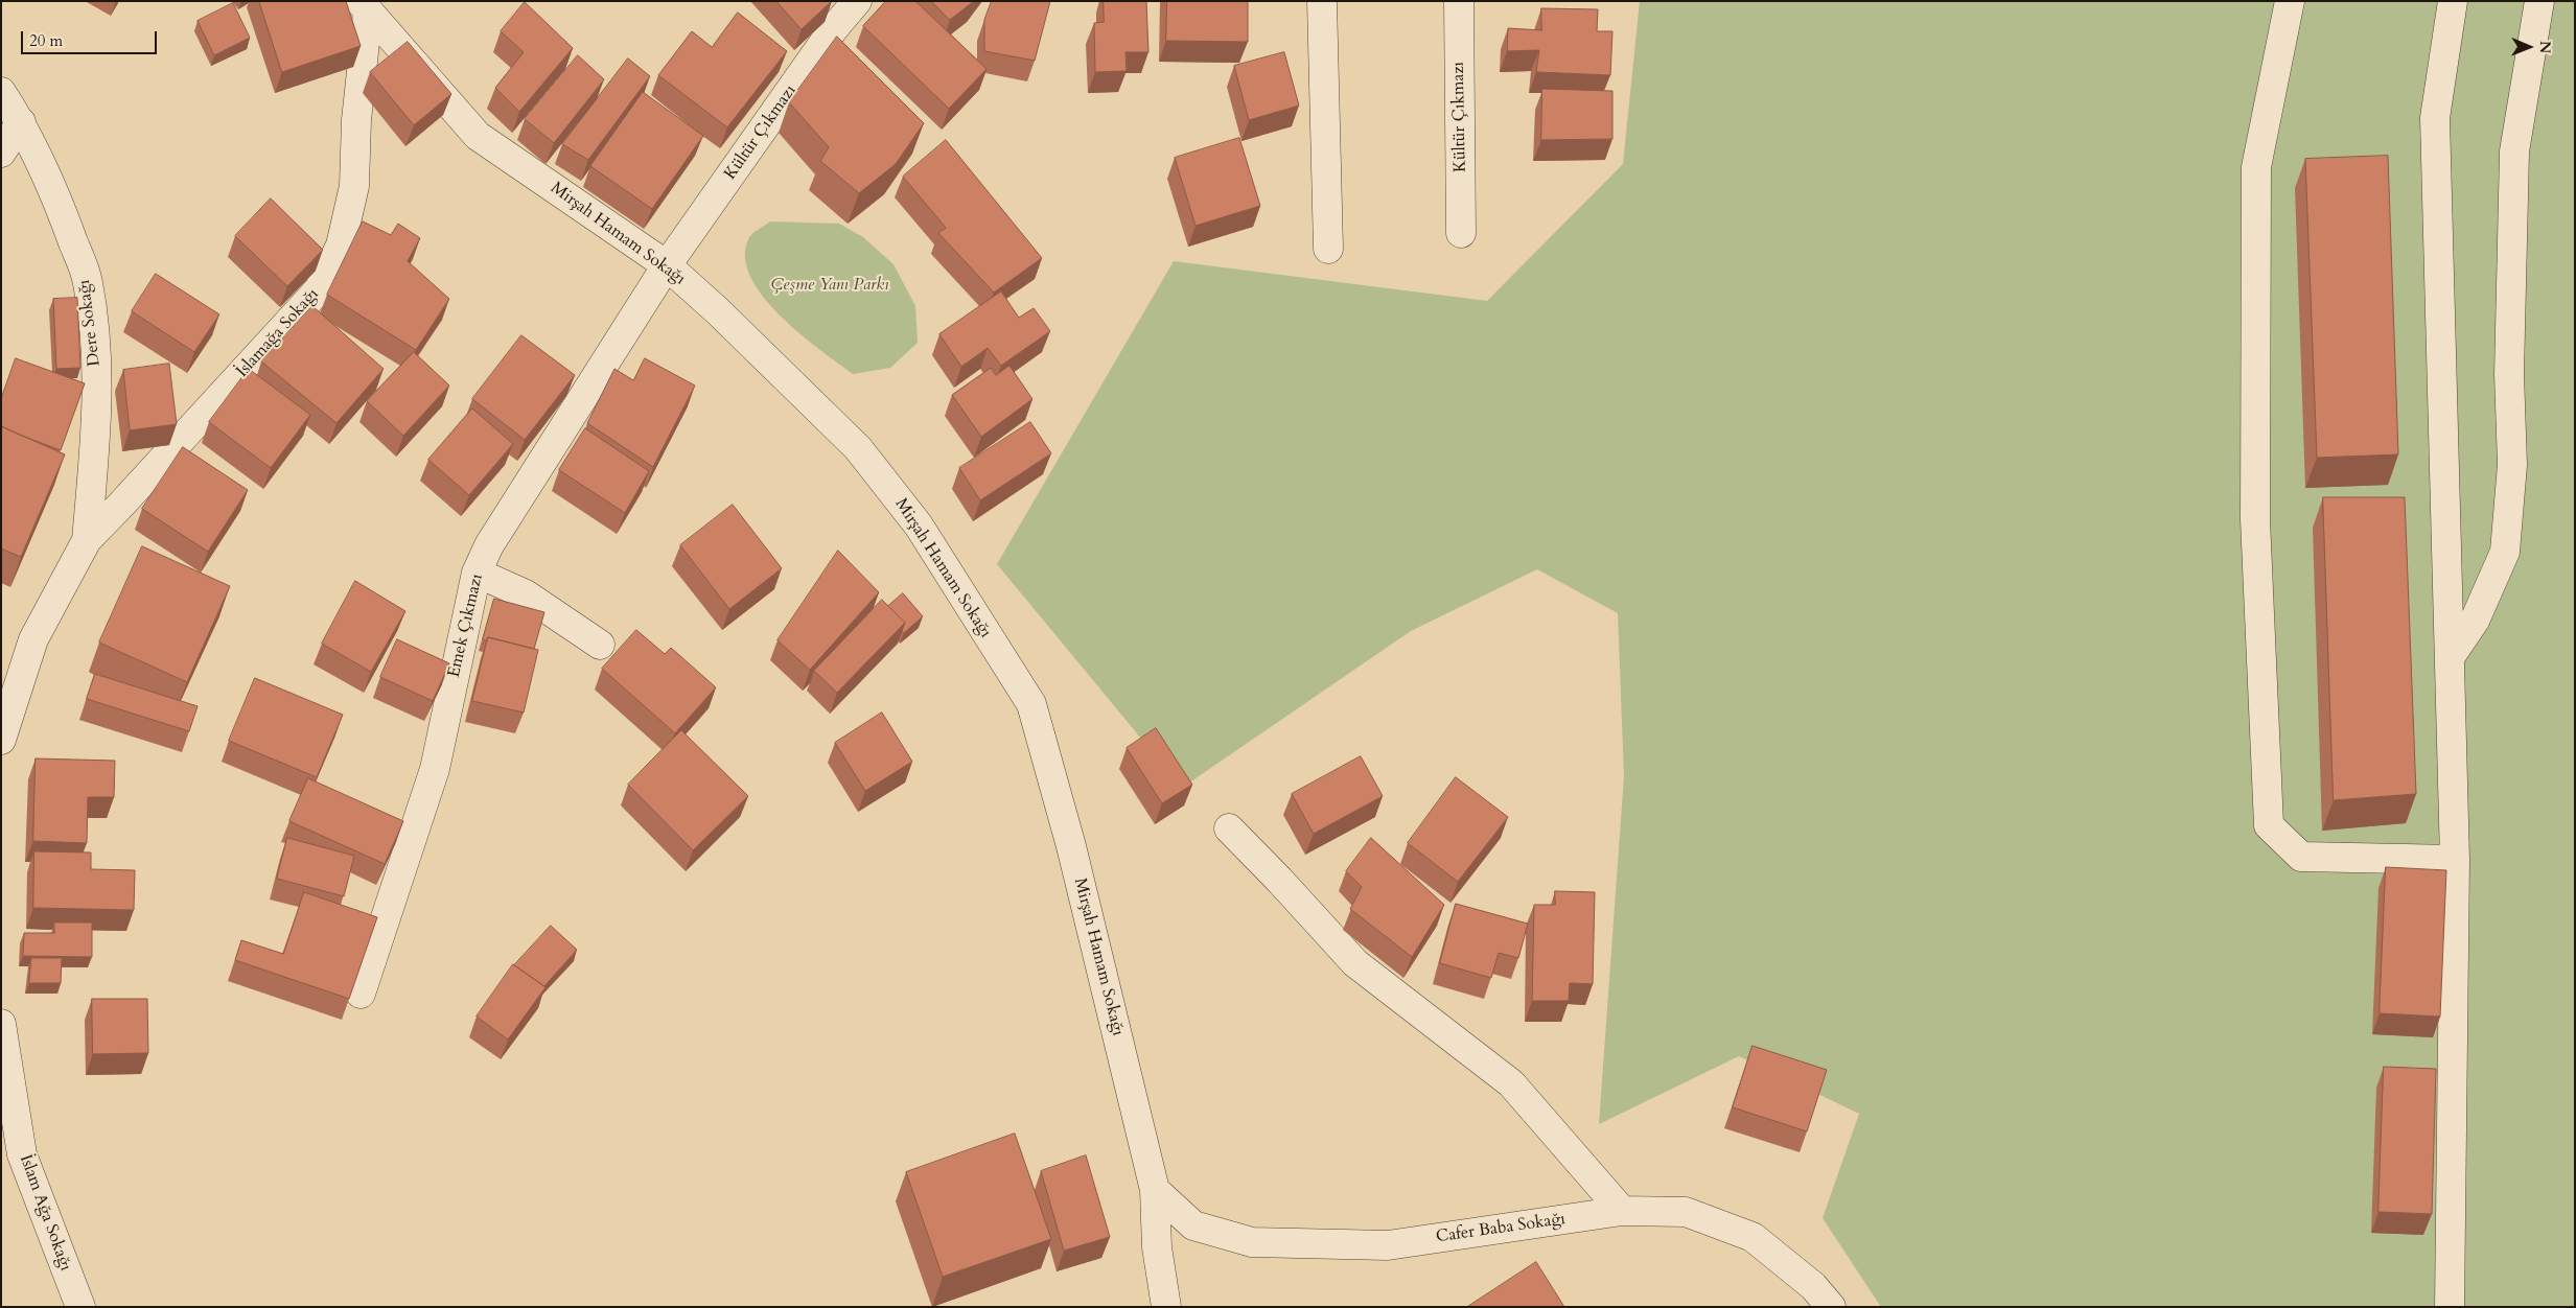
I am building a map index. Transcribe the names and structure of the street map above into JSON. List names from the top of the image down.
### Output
{
  "streets": {
    "street": [
      "Kültür Çıkmazı",
      "Mirşah Hamam Sokağı",
      "Dere Sokağı",
      "İslamağa Sokağı",
      "Emek Çıkmazı",
      "İslam Ağa Sokağı",
      "Cafer Baba Sokağı"
    ]
  },
  "crossings": [
    ["Kültür Çıkmazı", "Mirşah Hamam Sokağı"],
    ["Kültür Çıkmazı", "Emek Çıkmazı"],
    ["Mirşah Hamam Sokağı", "İslamağa Sokağı"],
    ["Mirşah Hamam Sokağı", "Emek Çıkmazı"],
    ["Mirşah Hamam Sokağı", "Cafer Baba Sokağı"],
    ["Dere Sokağı", "İslamağa Sokağı"]
  ],
  "parks": ["Çeşme Yanı Parkı"],
  "scale_bar": "20 m",
  "north": "right"
}
